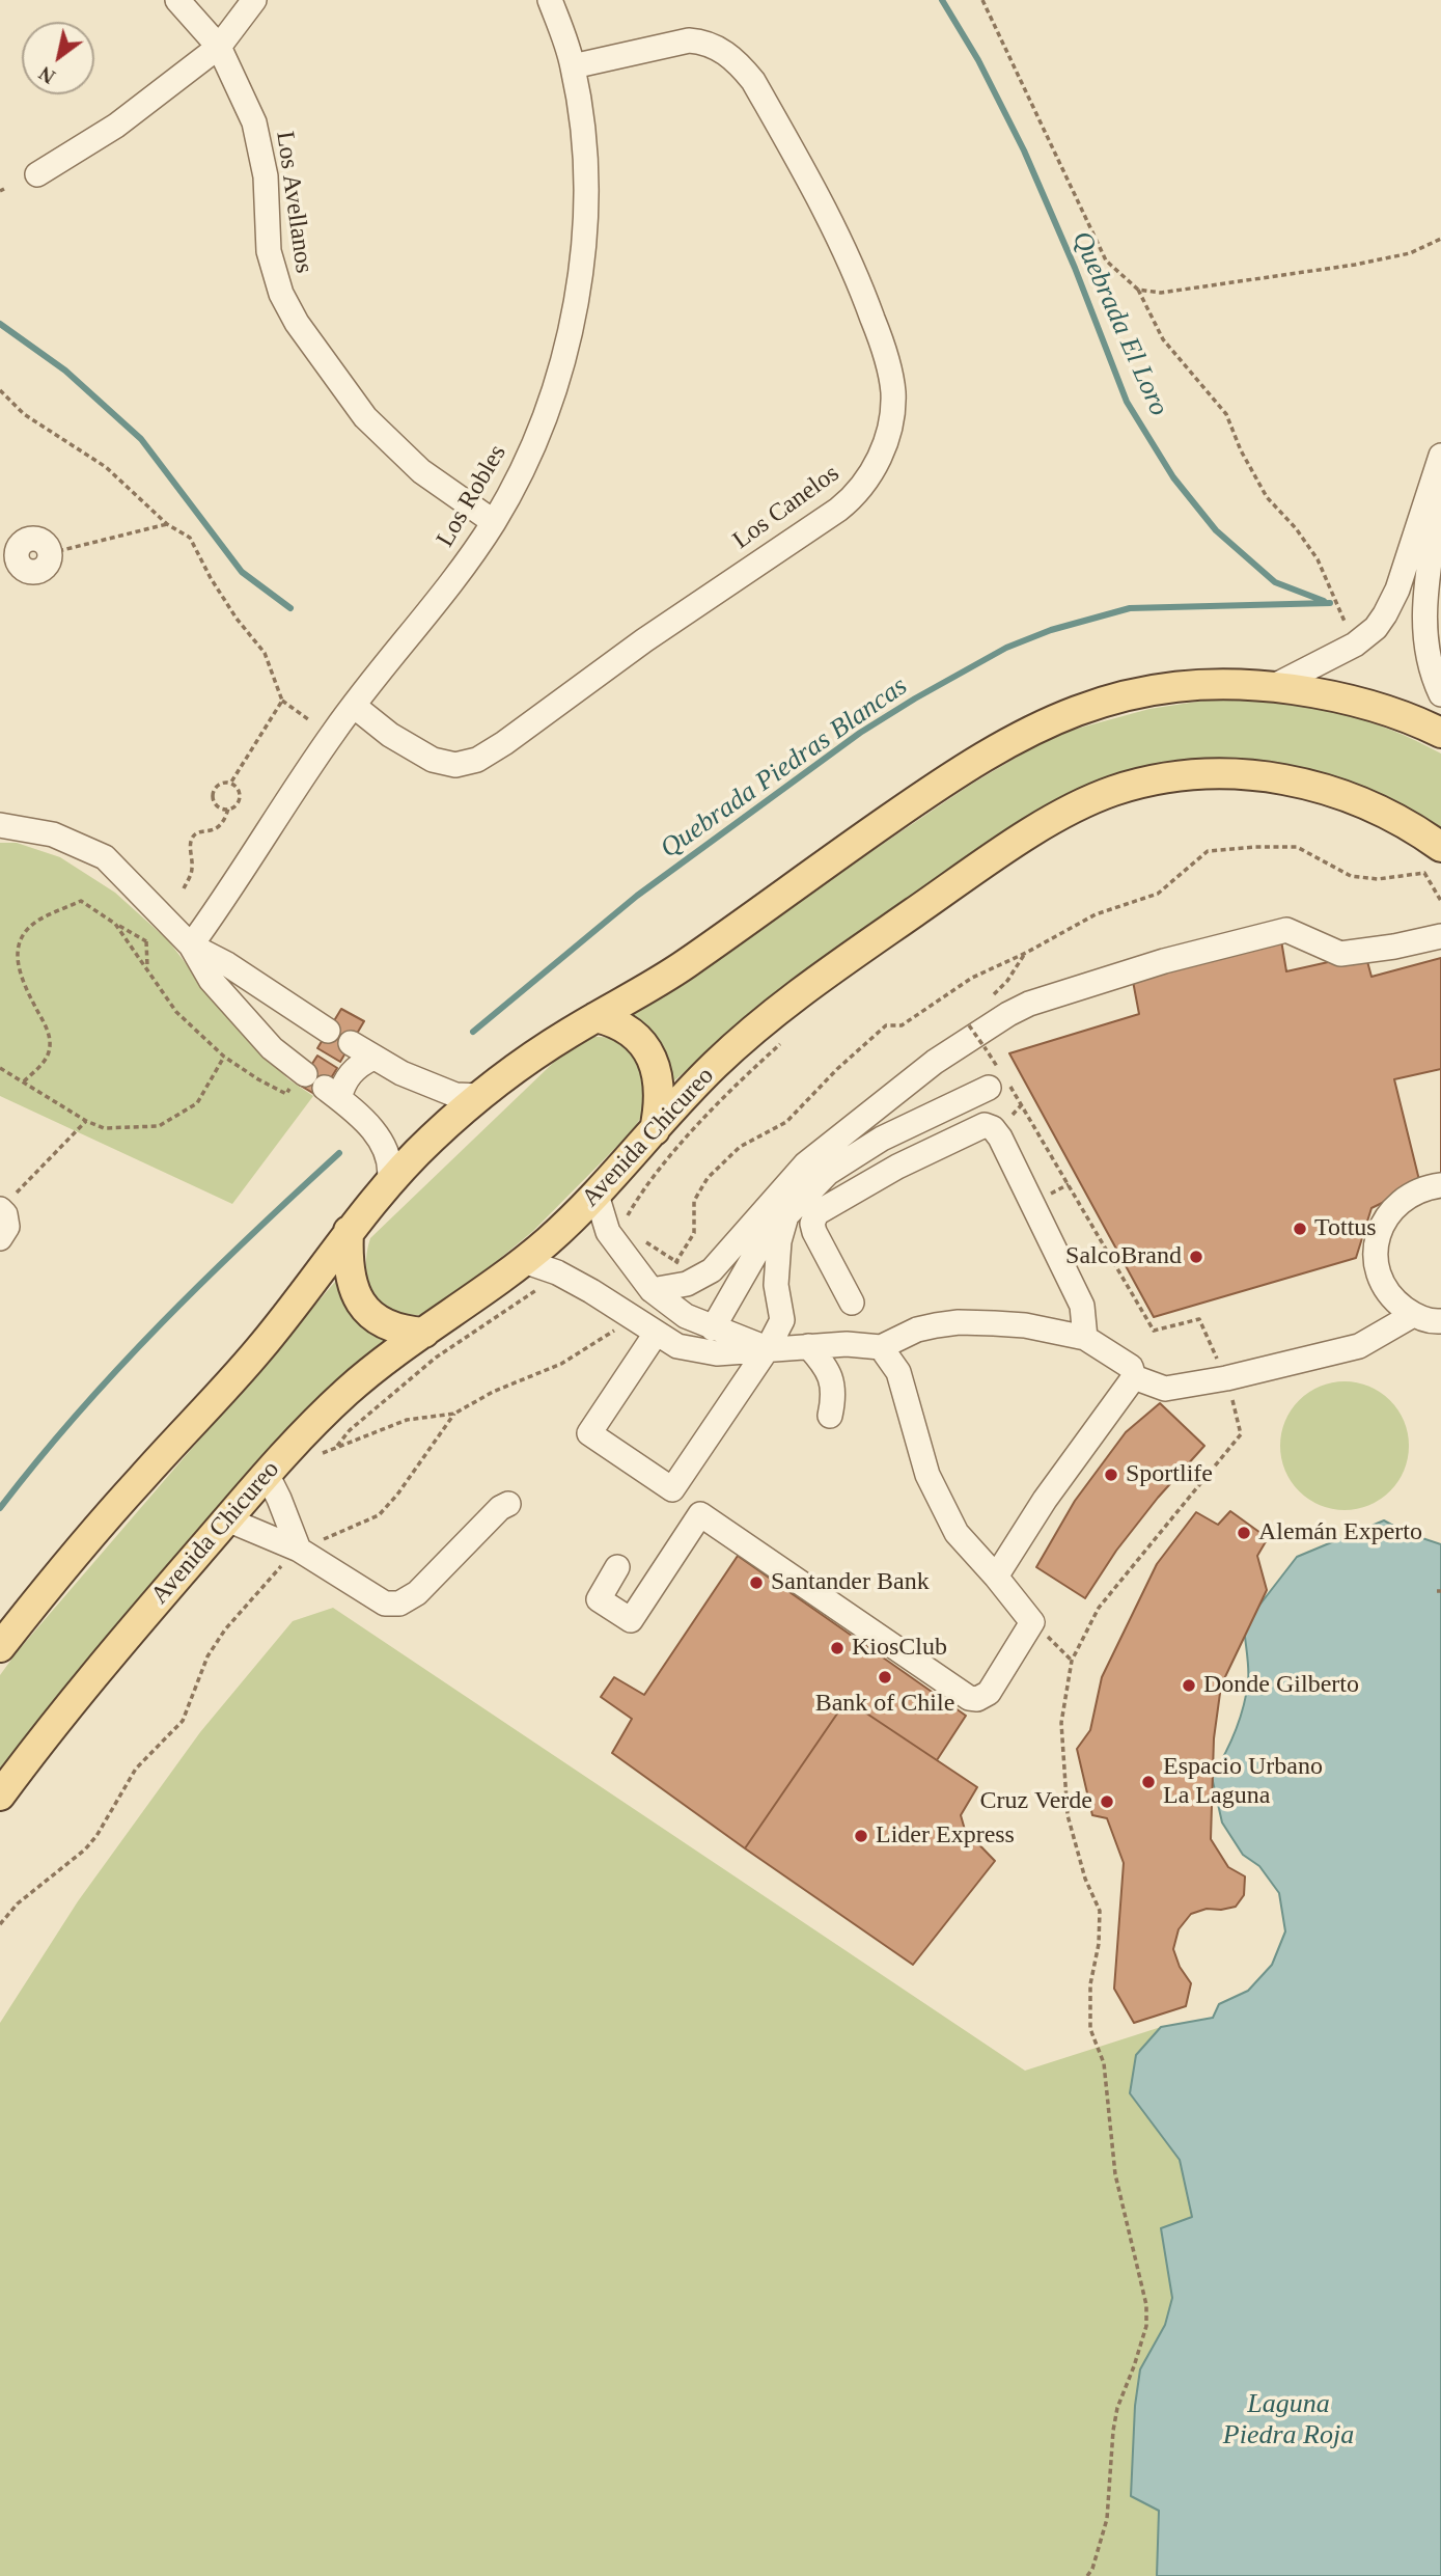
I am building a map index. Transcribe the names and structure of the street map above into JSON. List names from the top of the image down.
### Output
{
  "streets": {
    "main road": ["Avenida Chicureo"],
    "street": ["Los Avellanos", "Los Robles", "Los Canelos"]
  },
  "crossings": [
    ["Los Avellanos", "Los Robles"],
    ["Los Robles", "Los Canelos"]
  ],
  "water": ["Quebrada El Loro", "Quebrada Piedras Blancas", "Laguna Piedra Roja"],
  "places": [
    "Tottus",
    "SalcoBrand",
    "Sportlife",
    "Alemán Experto",
    "Santander Bank",
    "KiosClub",
    "Bank of Chile",
    "Donde Gilberto",
    "Espacio Urbano La Laguna",
    "Cruz Verde",
    "Lider Express"
  ],
  "north": "bottom left"
}
